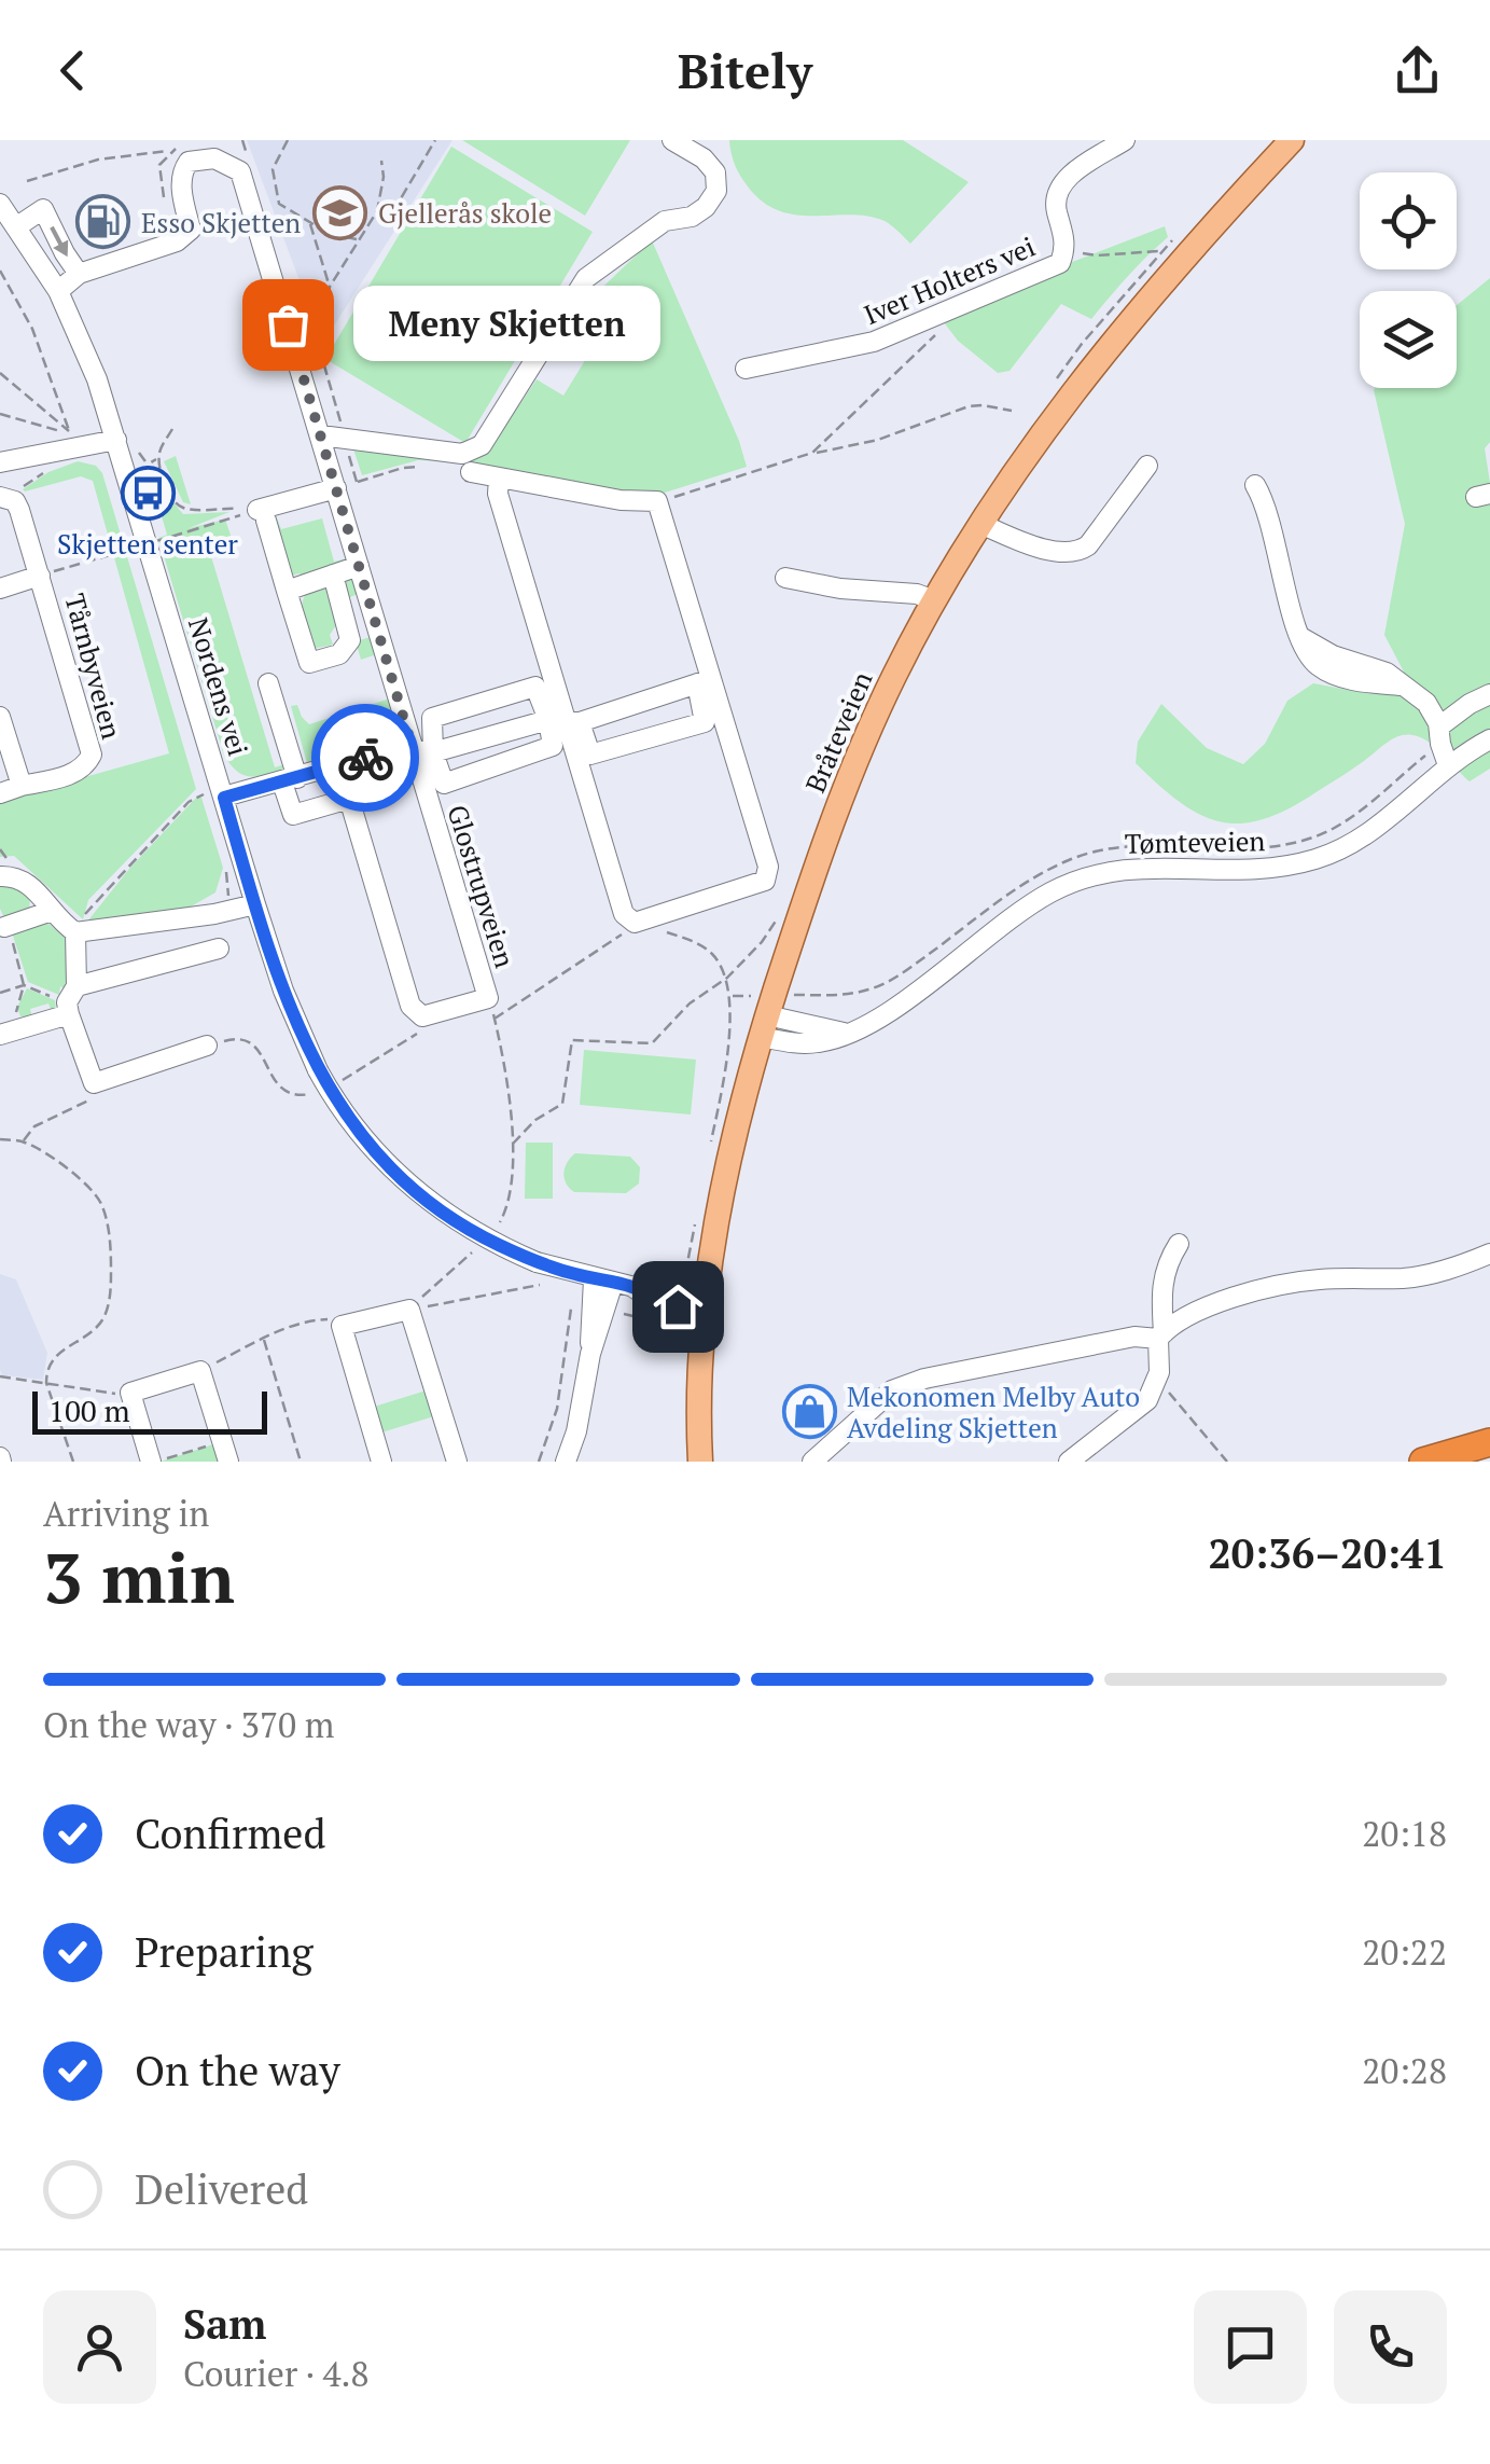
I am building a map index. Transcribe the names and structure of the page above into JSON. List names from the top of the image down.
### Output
{
  "streets": {
    "main road": ["Bråteveien"],
    "street": [
      "Iver Holters vei",
      "Tårnbyveien",
      "Nordens vei",
      "Tømteveien",
      "Glostrupveien"
    ]
  },
  "crossings": [
    ["Nordens vei", "Bråteveien"],
    ["Bråteveien", "Tømteveien"]
  ],
  "places": {
    "school or university": ["Gjellerås skole"],
    "fuel station": ["Esso Skjetten"],
    "other": ["Meny Skjetten"],
    "bus stop": ["Skjetten senter"],
    "shop": ["Mekonomen Melby Auto Avdeling Skjetten"]
  },
  "scale_bar": "100 m",
  "page": {
    "header": "Bitely",
    "bubble": "Meny Skjetten",
    "scale": "100 m",
    "heading": ["3 min", "Arriving in", "20:36–20:41"],
    "panel": ["Sam", "Courier · 4.8"],
    "bar": "On the way · 370 m",
    "list": [
      ["Confirmed", "20:18"],
      ["Preparing", "20:22"],
      ["On the way", "20:28"],
      "Delivered"
    ]
  }
}
